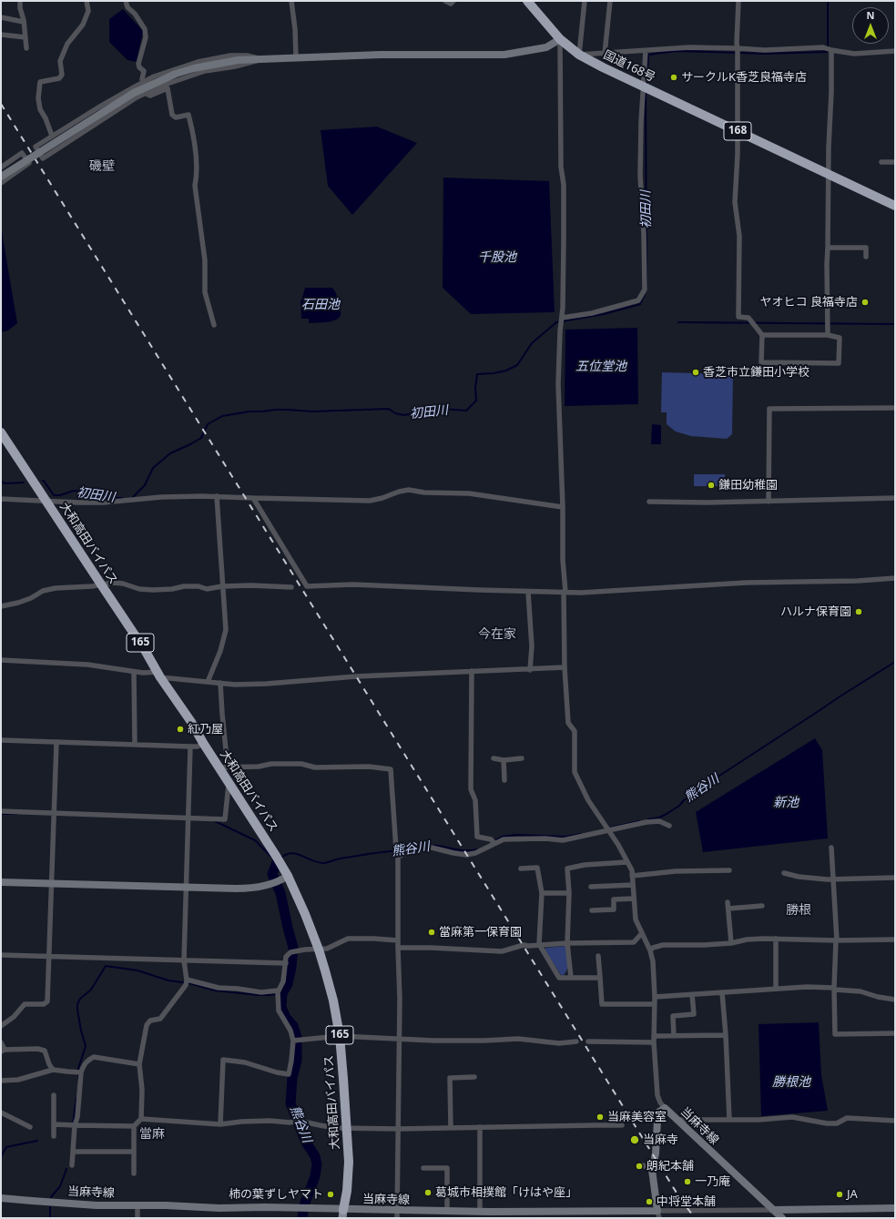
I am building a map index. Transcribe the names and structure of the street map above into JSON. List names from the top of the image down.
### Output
{
  "streets": {
    "highway": [
      "国道168号",
      "168",
      "大和高田バイパス",
      "165"
    ],
    "street": ["当麻寺線"]
  },
  "crossings": [
    ["大和高田バイパス", "当麻寺線"]
  ],
  "districts": [
    "磯壁",
    "今在家",
    "勝根",
    "當麻"
  ],
  "water": [
    "初田川",
    "千股池",
    "石田池",
    "五位堂池",
    "熊谷川",
    "新池",
    "勝根池"
  ],
  "places": [
    "サークルK香芝良福寺店",
    "ヤオヒコ 良福寺店",
    "香芝市立鎌田小学校",
    "鎌田幼稚園",
    "ハルナ保育園",
    "紅乃屋",
    "當麻第一保育園",
    "当麻美容室",
    "当麻寺",
    "朗紀本舗",
    "一乃庵",
    "葛城市相撲館「けはや座」",
    "柿の葉ずしヤマト",
    "JA",
    "中将堂本舗"
  ],
  "north": "top"
}
